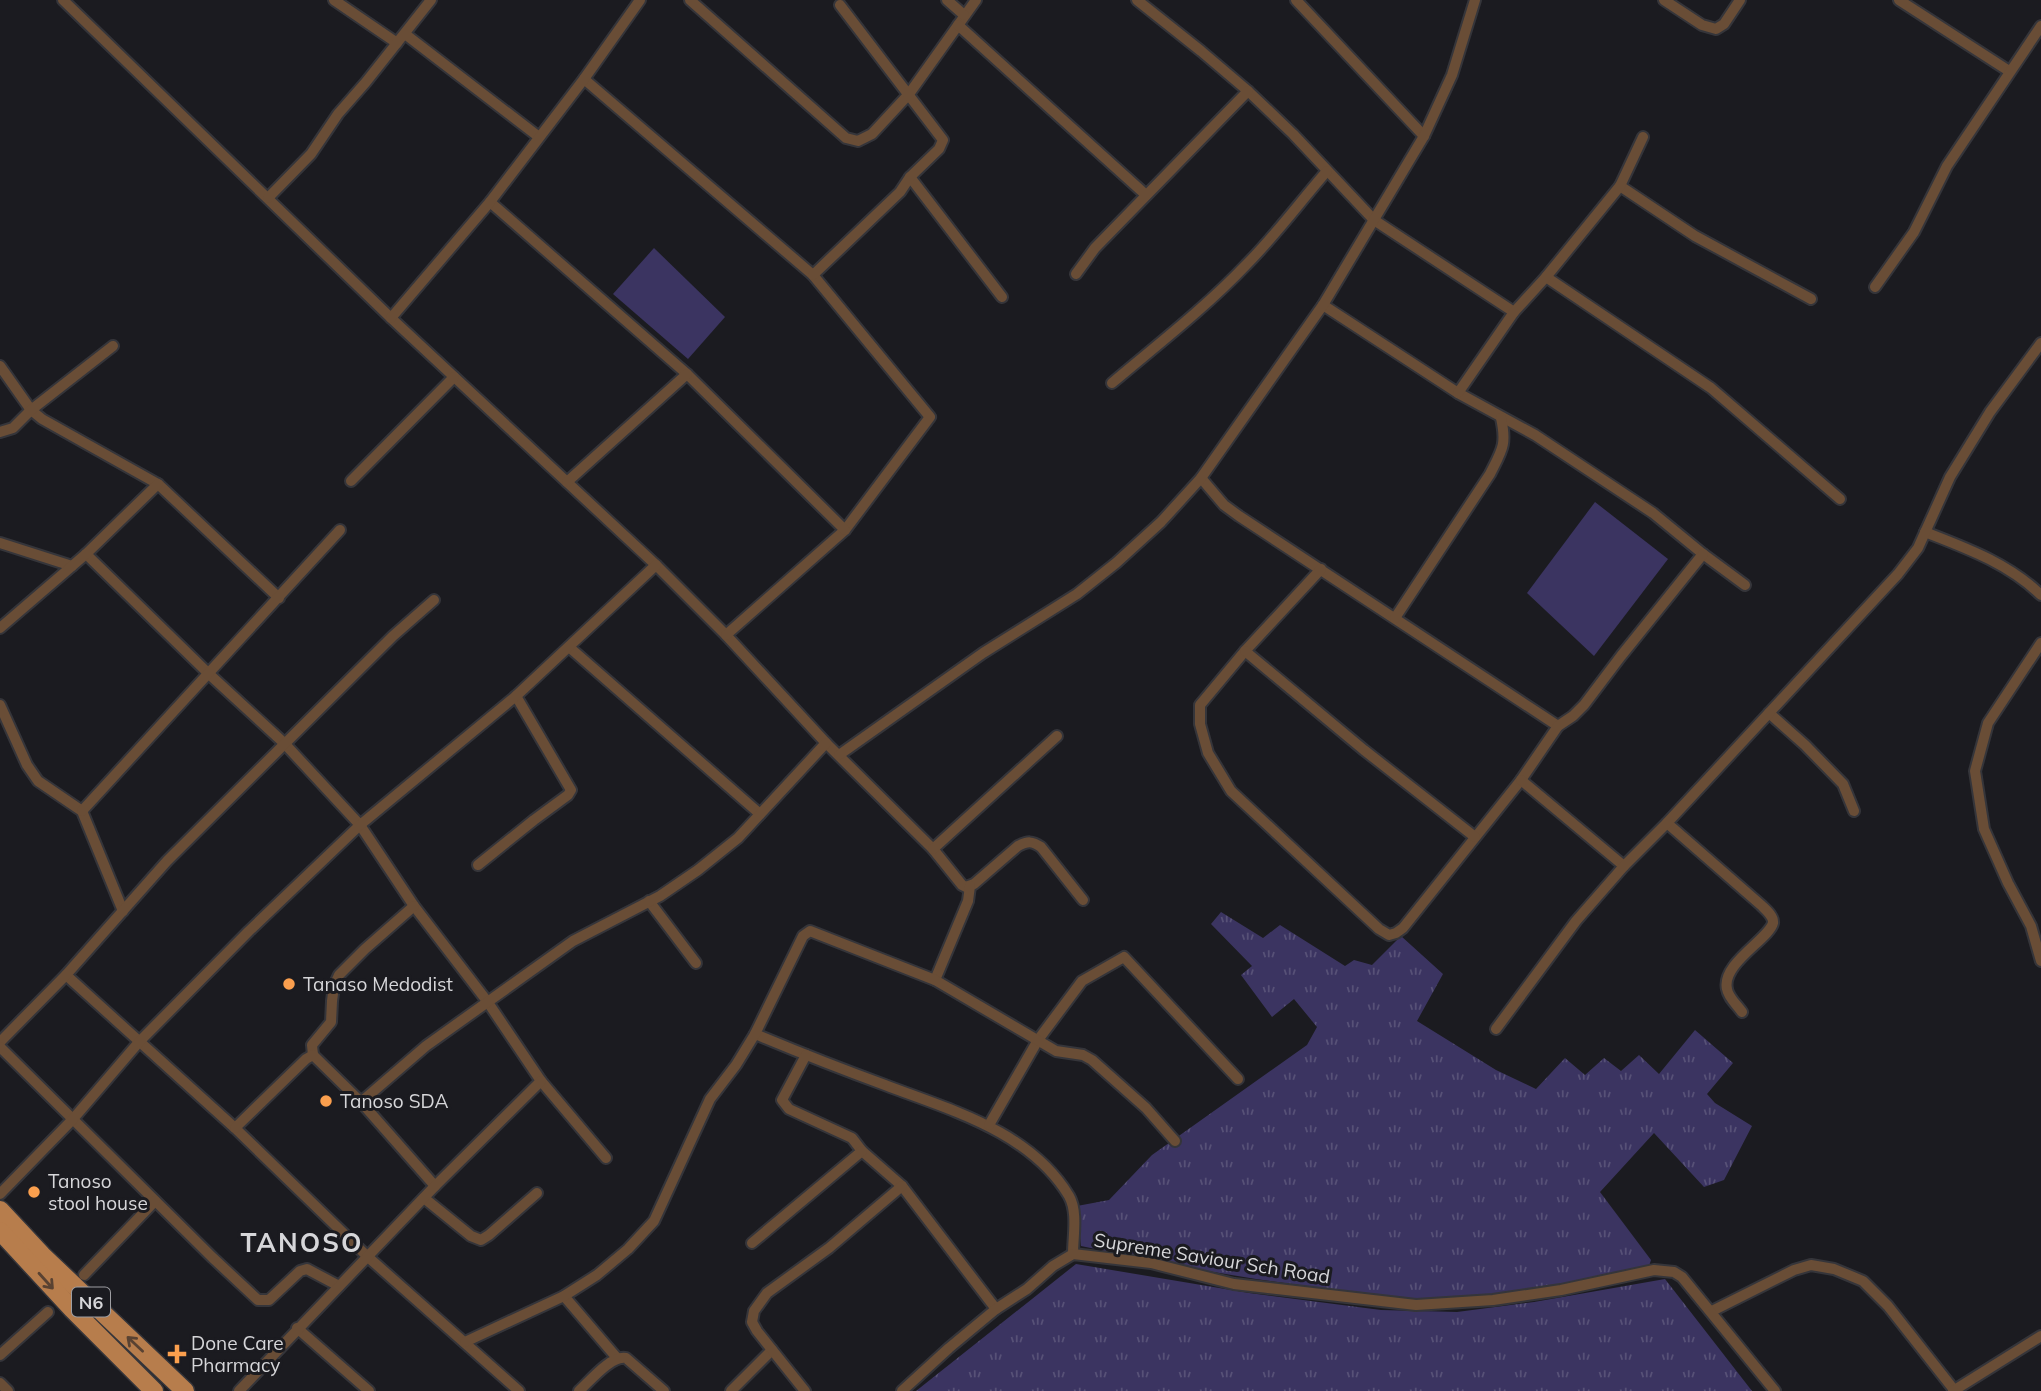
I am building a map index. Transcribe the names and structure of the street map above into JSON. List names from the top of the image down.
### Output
{
  "streets": {
    "main road": ["N6"],
    "street": ["Supreme Saviour Sch Road"]
  },
  "districts": ["TANOSO"],
  "places": {
    "other": ["Tanaso Medodist", "Tanoso SDA", "Tanoso stool house"],
    "health": ["Done Care Pharmacy"]
  }
}
